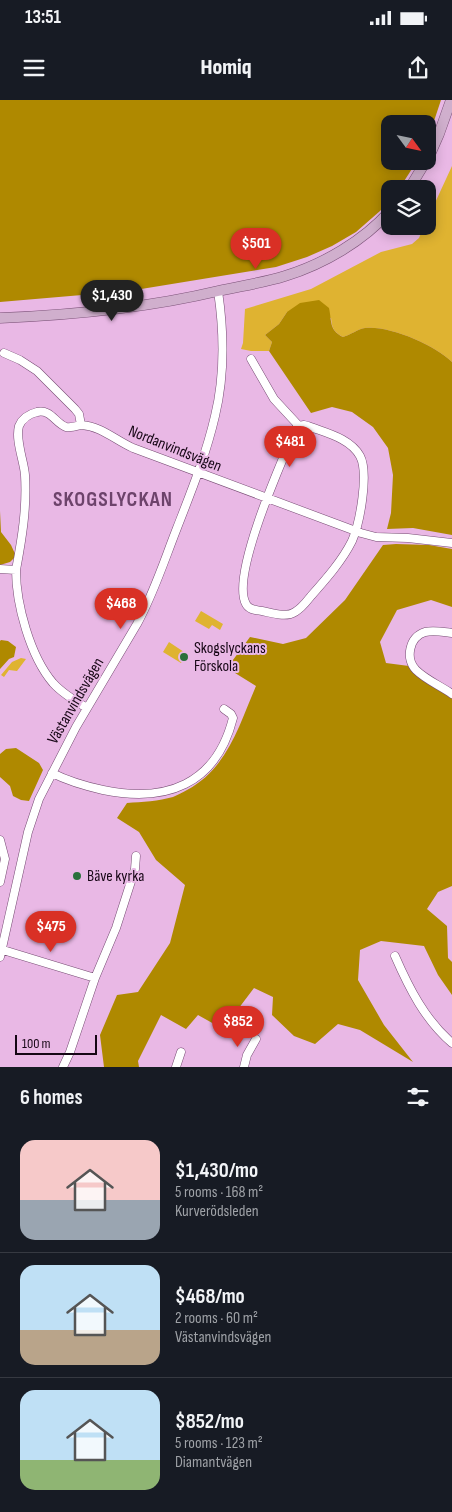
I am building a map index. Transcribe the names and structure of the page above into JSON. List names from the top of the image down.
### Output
{
  "streets": {
    "street": ["Nordanvindsvägen", "Västanvindsvägen"]
  },
  "crossings": [
    ["Nordanvindsvägen", "Västanvindsvägen"]
  ],
  "districts": ["SKOGSLYCKAN"],
  "places": ["Skogslyckans Förskola", "Bäve kyrka"],
  "scale_bar": "100 m",
  "north": "bottom right",
  "page": {
    "status": "13:51",
    "header": "Homiq",
    "price": [
      "$501",
      "$1,430",
      "$481",
      "$468",
      "$475",
      "$852"
    ],
    "scale": "100 m",
    "heading": "6 homes",
    "list": [
      {
        "name": "$1,430/mo",
        "note": "5 rooms · 168 m² · Kurverödsleden"
      },
      {
        "name": "$468/mo",
        "note": "2 rooms · 60 m² · Västanvindsvägen"
      },
      {
        "name": "$852/mo",
        "note": "5 rooms · 123 m² · Diamantvägen"
      }
    ]
  }
}
